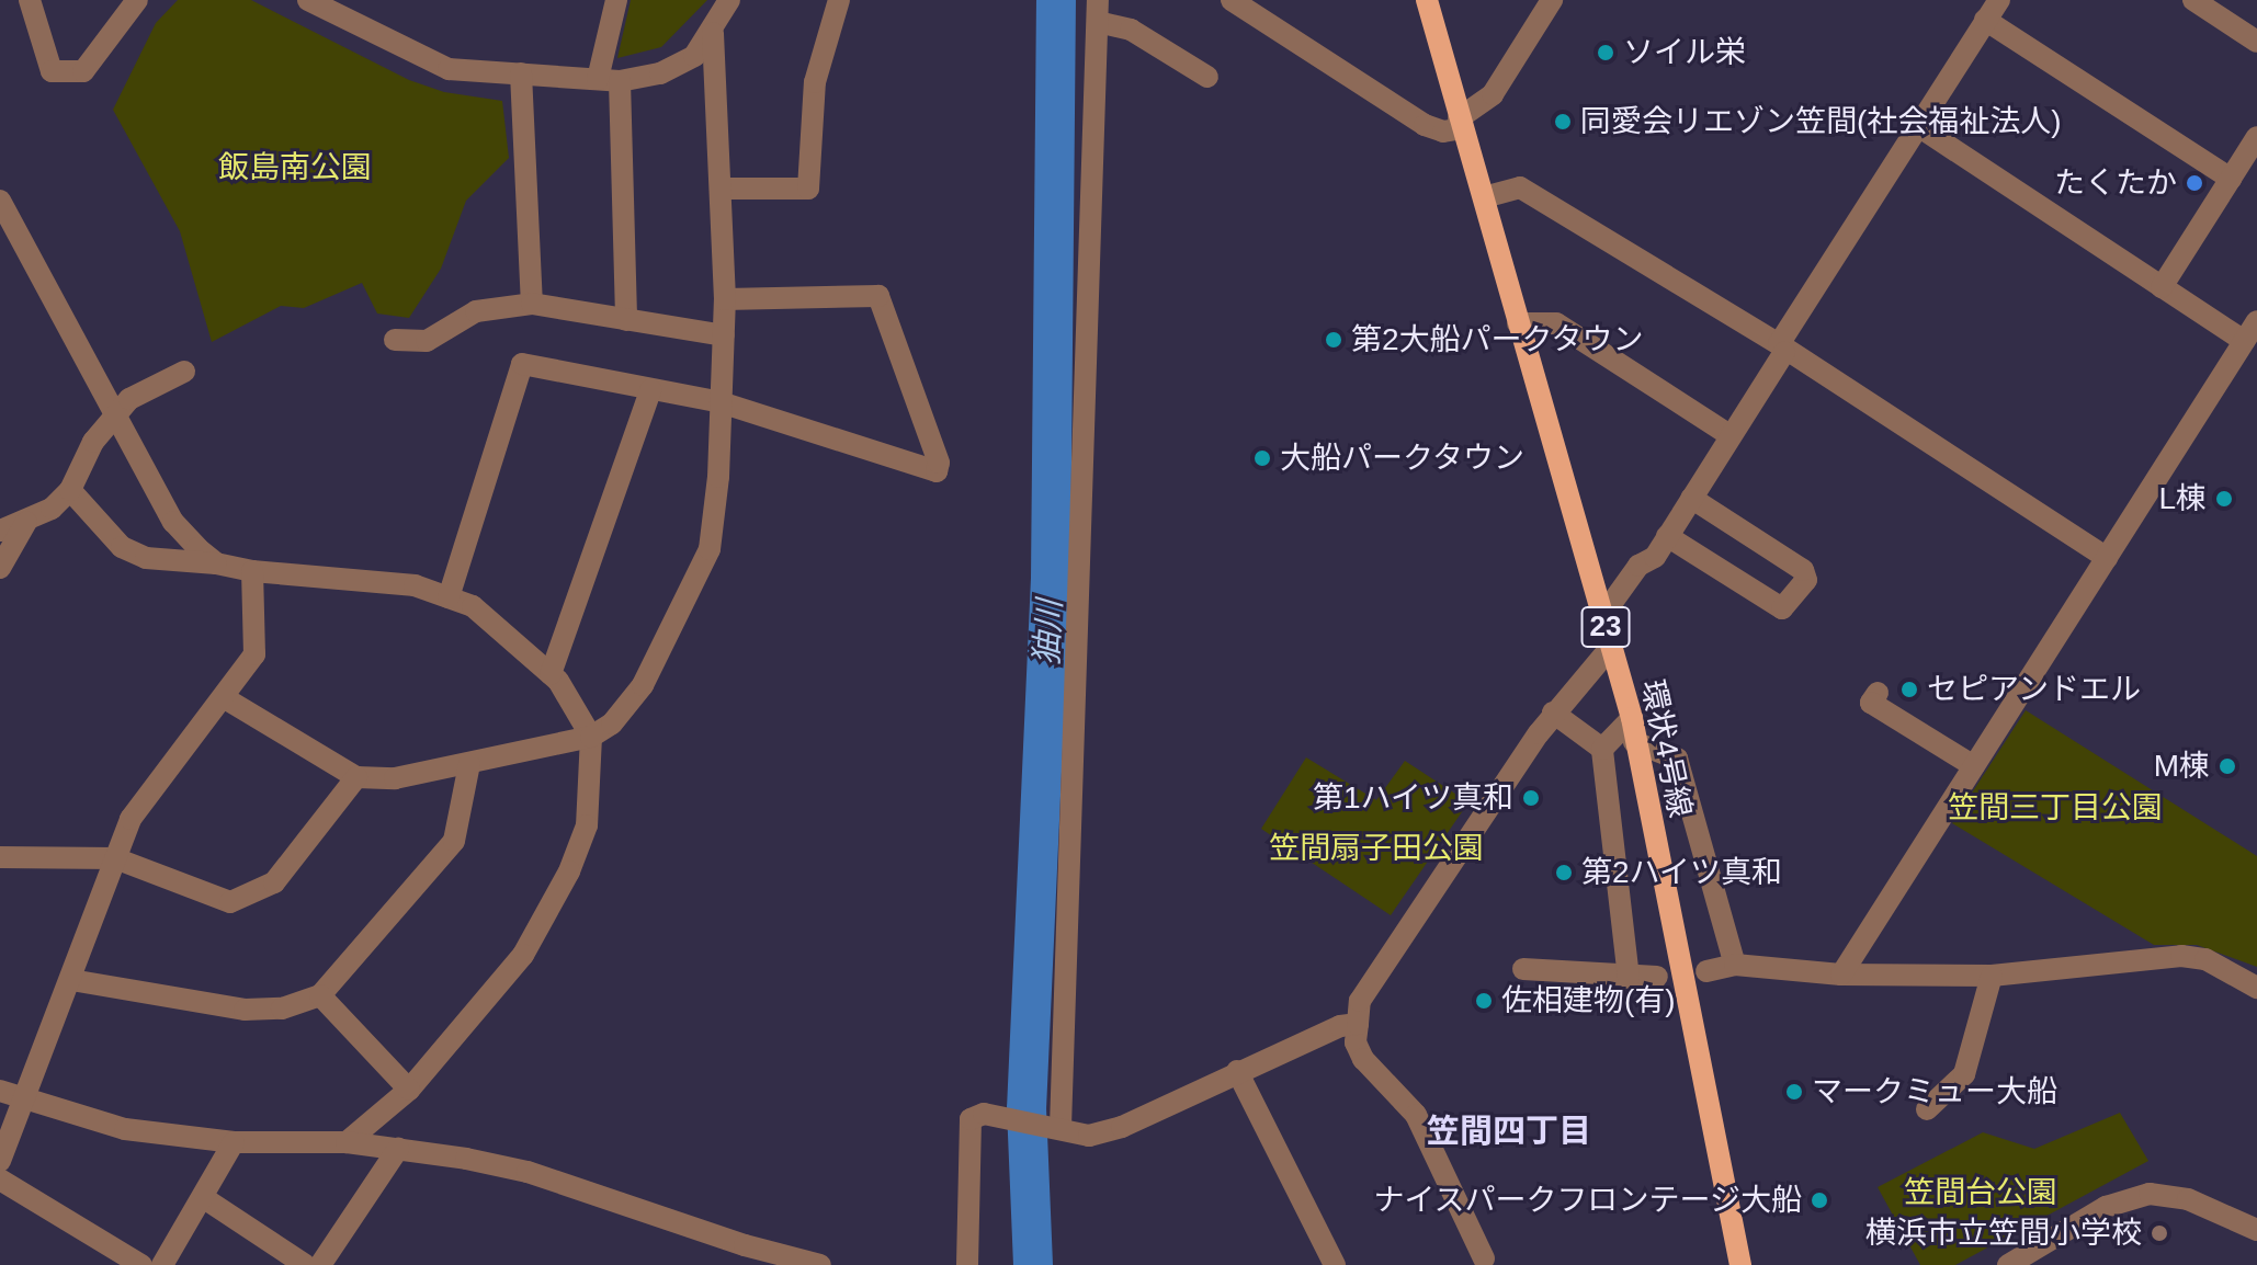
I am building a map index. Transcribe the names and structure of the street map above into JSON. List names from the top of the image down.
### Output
{
  "streets": {
    "main road": ["23", "環状4号線"]
  },
  "districts": ["笠間四丁目"],
  "water": ["㹨川"],
  "parks": [
    "飯島南公園",
    "笠間三丁目公園",
    "笠間扇子田公園",
    "笠間台公園"
  ],
  "places": [
    "ソイル栄",
    "同愛会リエゾン笠間(社会福祉法人)",
    "たくたか",
    "第2大船パークタウン",
    "大船パークタウン",
    "L棟",
    "セピアンドエル",
    "M棟",
    "第1ハイツ真和",
    "第2ハイツ真和",
    "佐相建物(有)",
    "マークミュー大船",
    "ナイスパークフロンテージ大船",
    "横浜市立笠間小学校"
  ]
}
